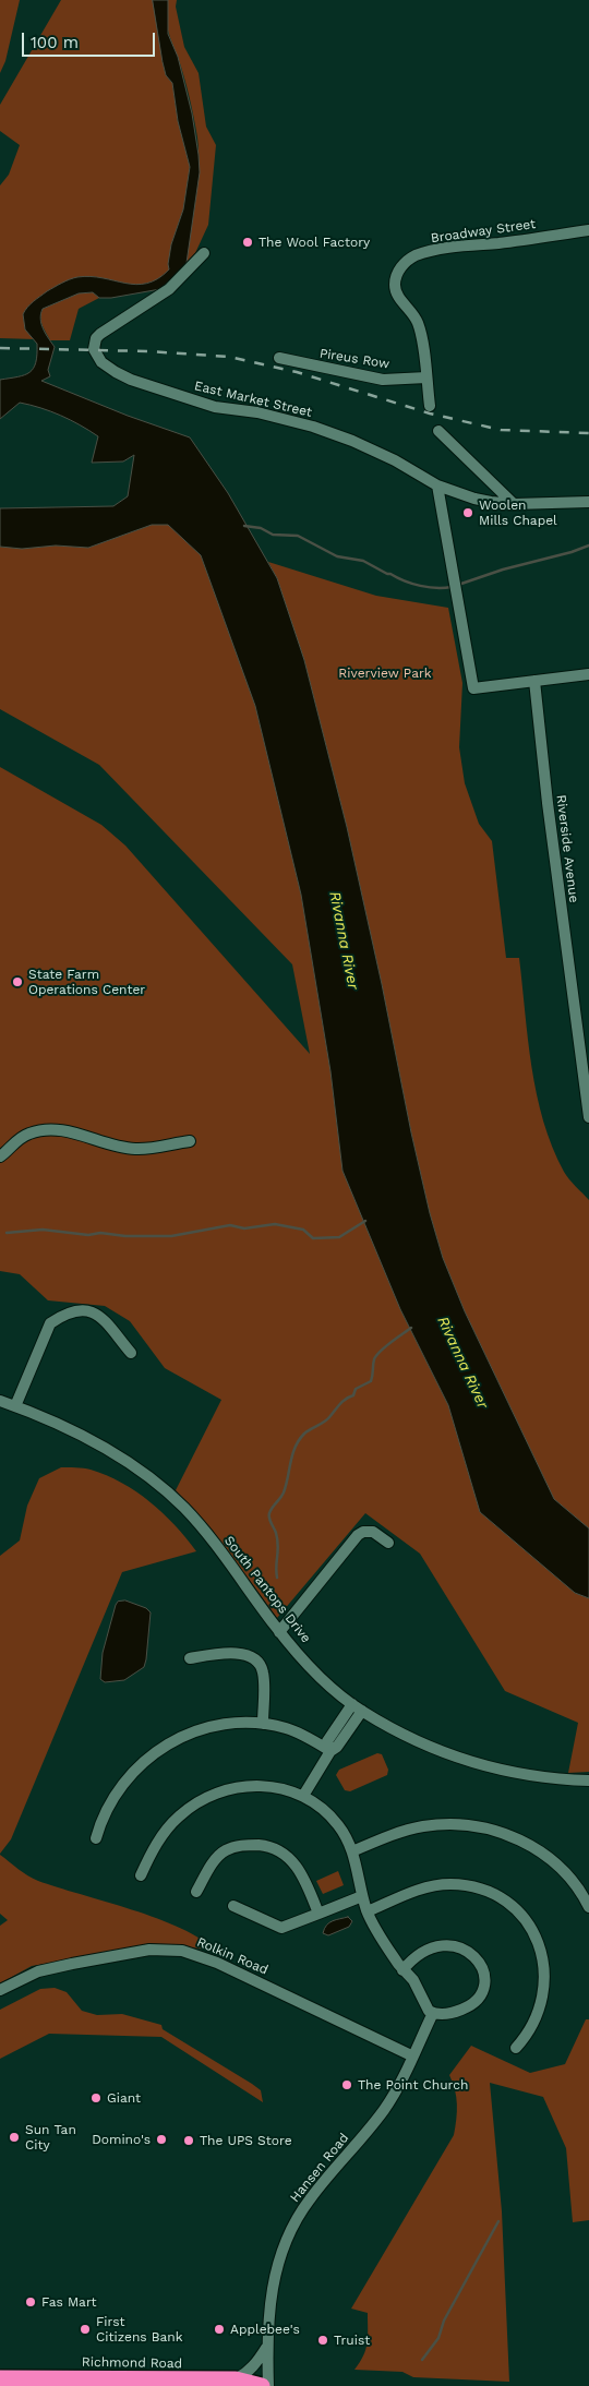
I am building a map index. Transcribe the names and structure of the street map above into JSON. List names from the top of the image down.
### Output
{
  "streets": {
    "highway": ["Richmond Road"],
    "street": [
      "Broadway Street",
      "Pireus Row",
      "East Market Street",
      "Riverside Avenue",
      "South Pantops Drive",
      "Rolkin Road",
      "Hansen Road"
    ]
  },
  "crossings": [
    ["Broadway Street", "Pireus Row"],
    ["Rolkin Road", "Hansen Road"]
  ],
  "water": ["Rivanna River"],
  "parks": ["Riverview Park"],
  "places": [
    "The Wool Factory",
    "Woolen Mills Chapel",
    "State Farm Operations Center",
    "The Point Church",
    "Giant",
    "Sun Tan City",
    "Domino's",
    "The UPS Store",
    "Fas Mart",
    "First Citizens Bank",
    "Applebee's",
    "Truist"
  ],
  "scale_bar": "100 m"
}
